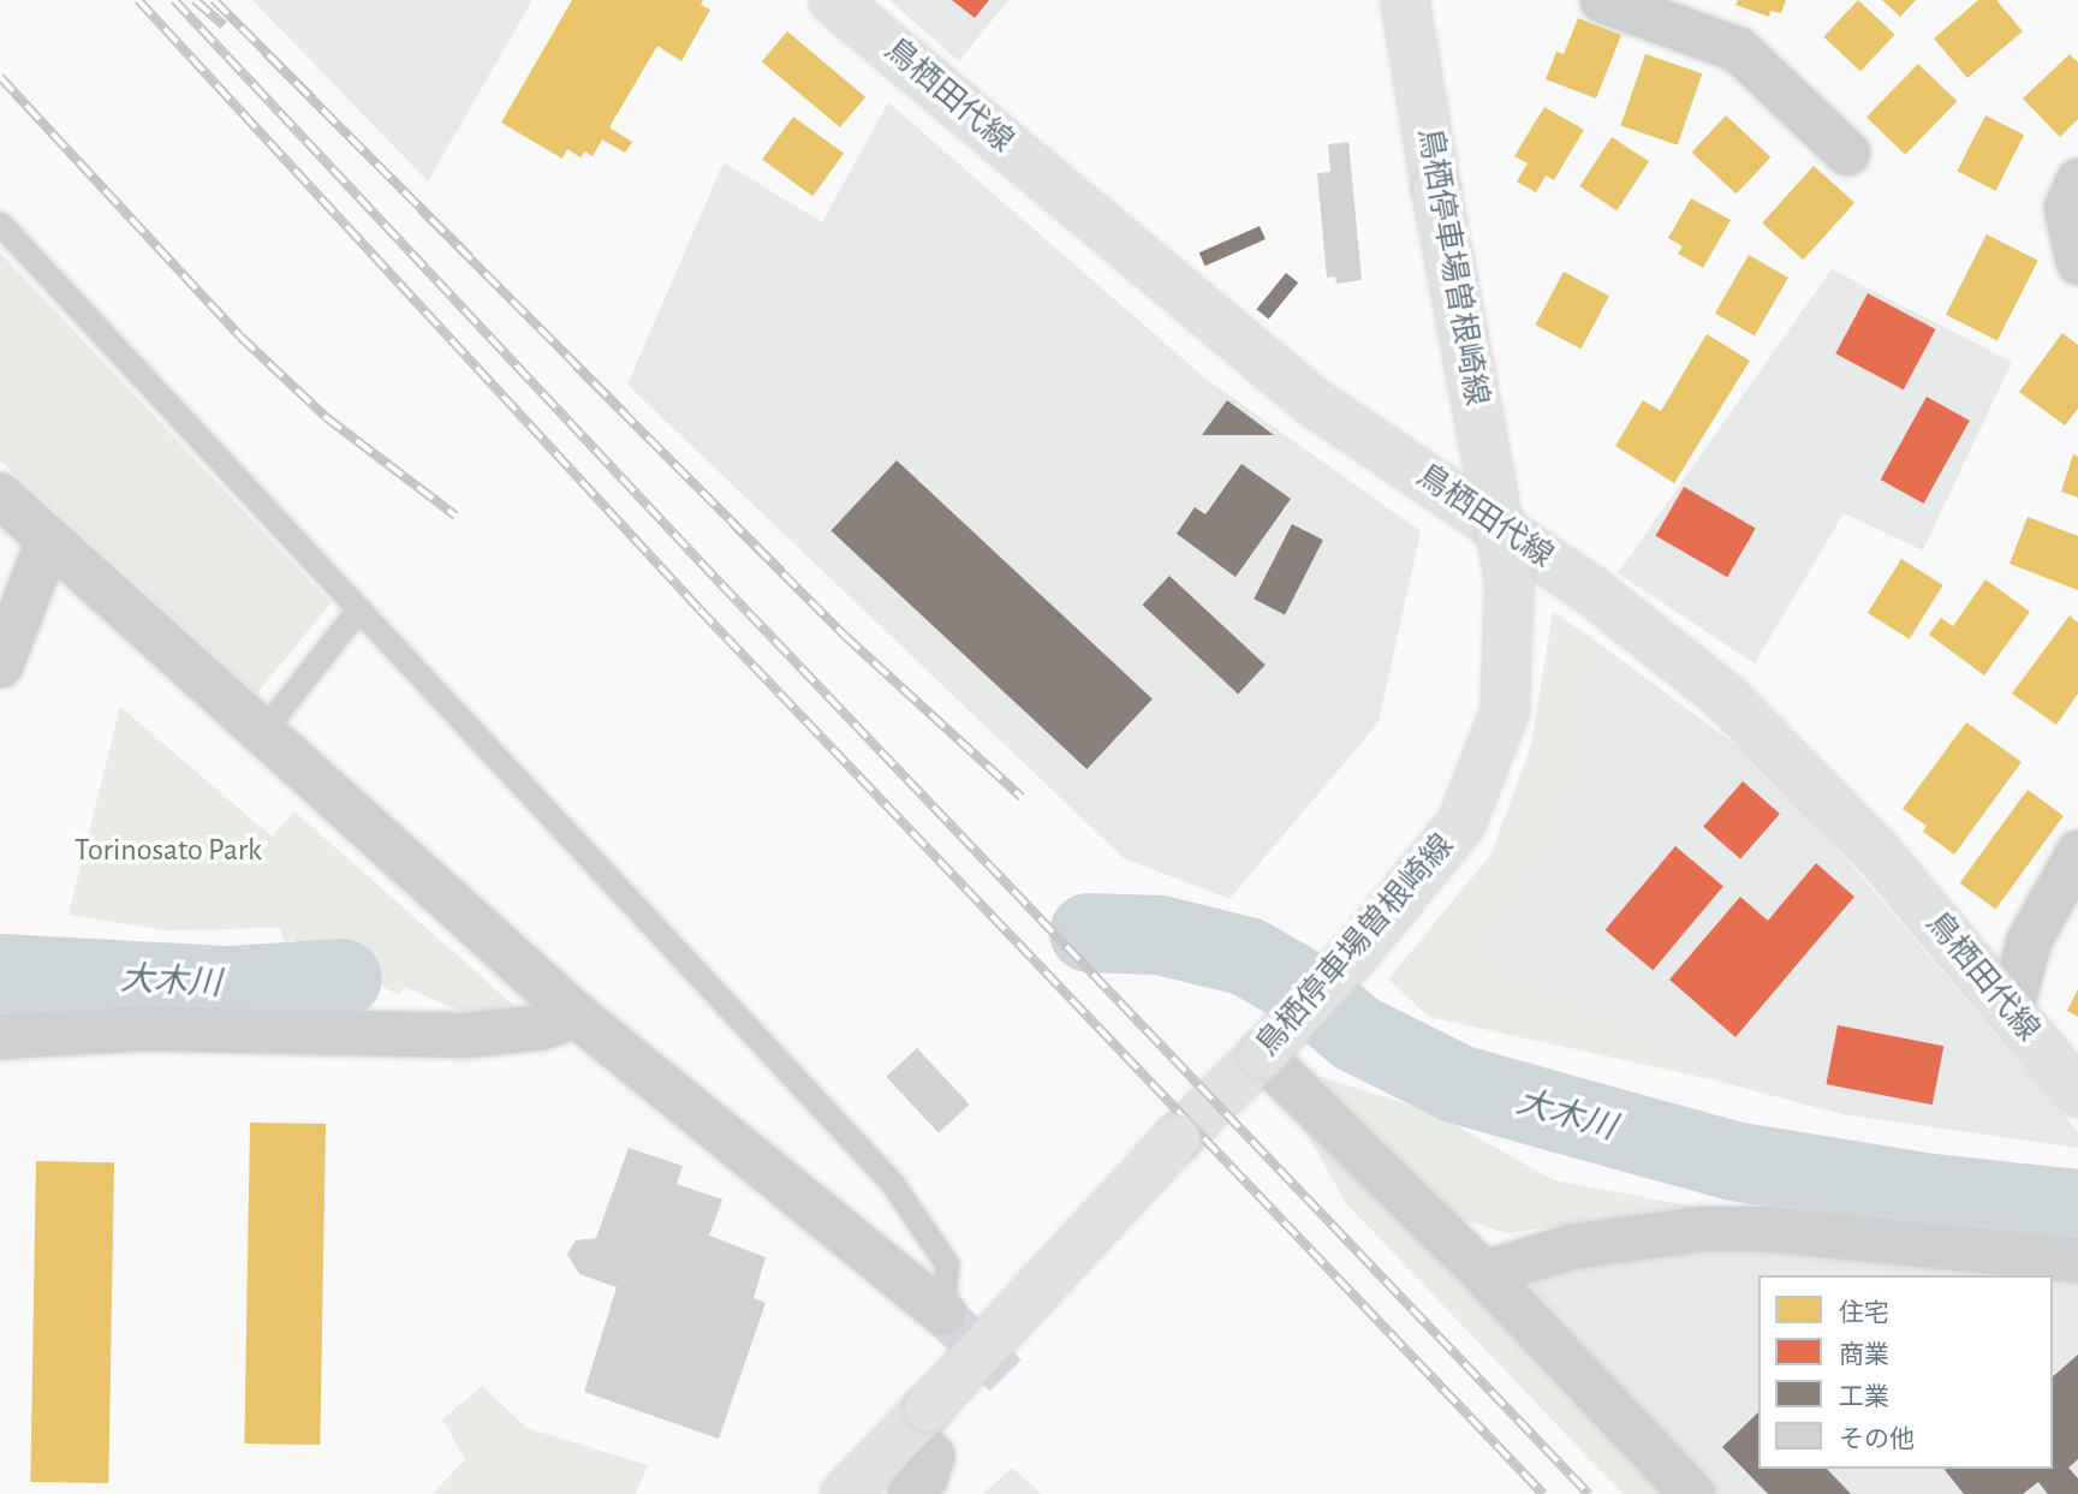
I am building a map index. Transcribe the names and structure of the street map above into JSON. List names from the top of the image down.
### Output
{
  "streets": {
    "main road": ["鳥栖田代線", "鳥栖停車場曽根崎線"]
  },
  "water": ["大木川"],
  "parks": ["Torinosato Park"],
  "legend": [
    "住宅",
    "商業",
    "工業",
    "その他"
  ]
}
